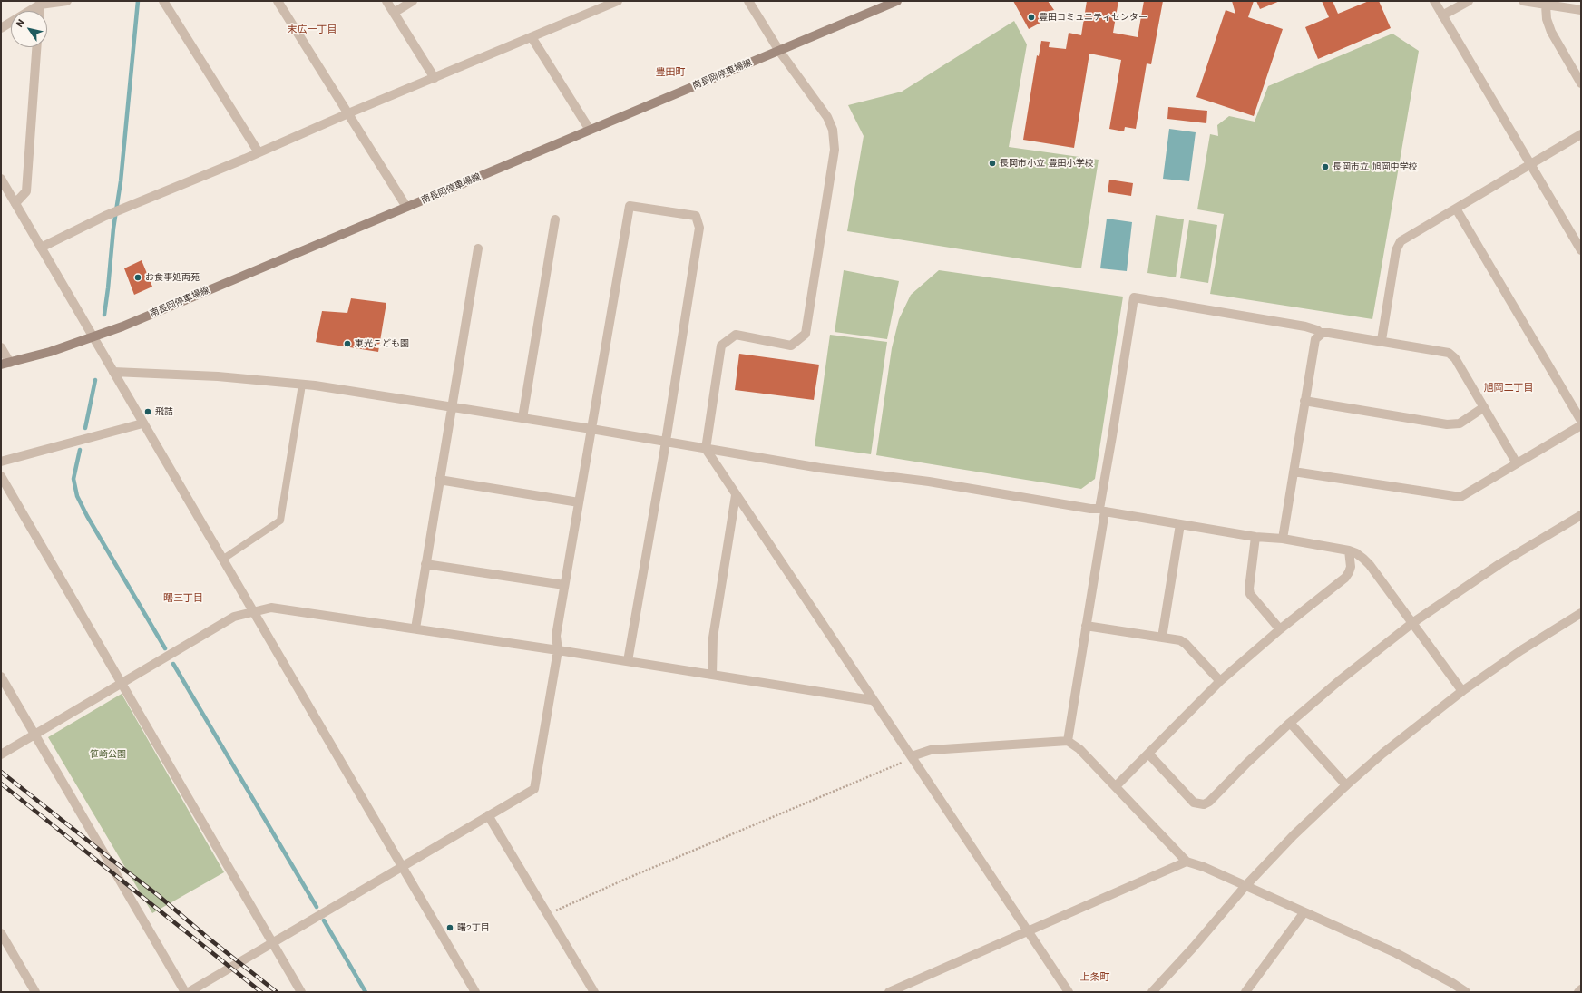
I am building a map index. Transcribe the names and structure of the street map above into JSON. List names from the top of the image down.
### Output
{
  "streets": {
    "main road": ["南長岡停車場線"]
  },
  "districts": [
    "末広一丁目",
    "豊田町",
    "旭岡二丁目",
    "曙三丁目",
    "上条町"
  ],
  "parks": ["笹崎公園"],
  "places": [
    "豊田コミュニティセンター",
    "長岡市小立 豊田小学校",
    "長岡市立 旭岡中学校",
    "お食事処両苑",
    "東光こども園",
    "飛詰",
    "曙2丁目"
  ],
  "north": "top left"
}
